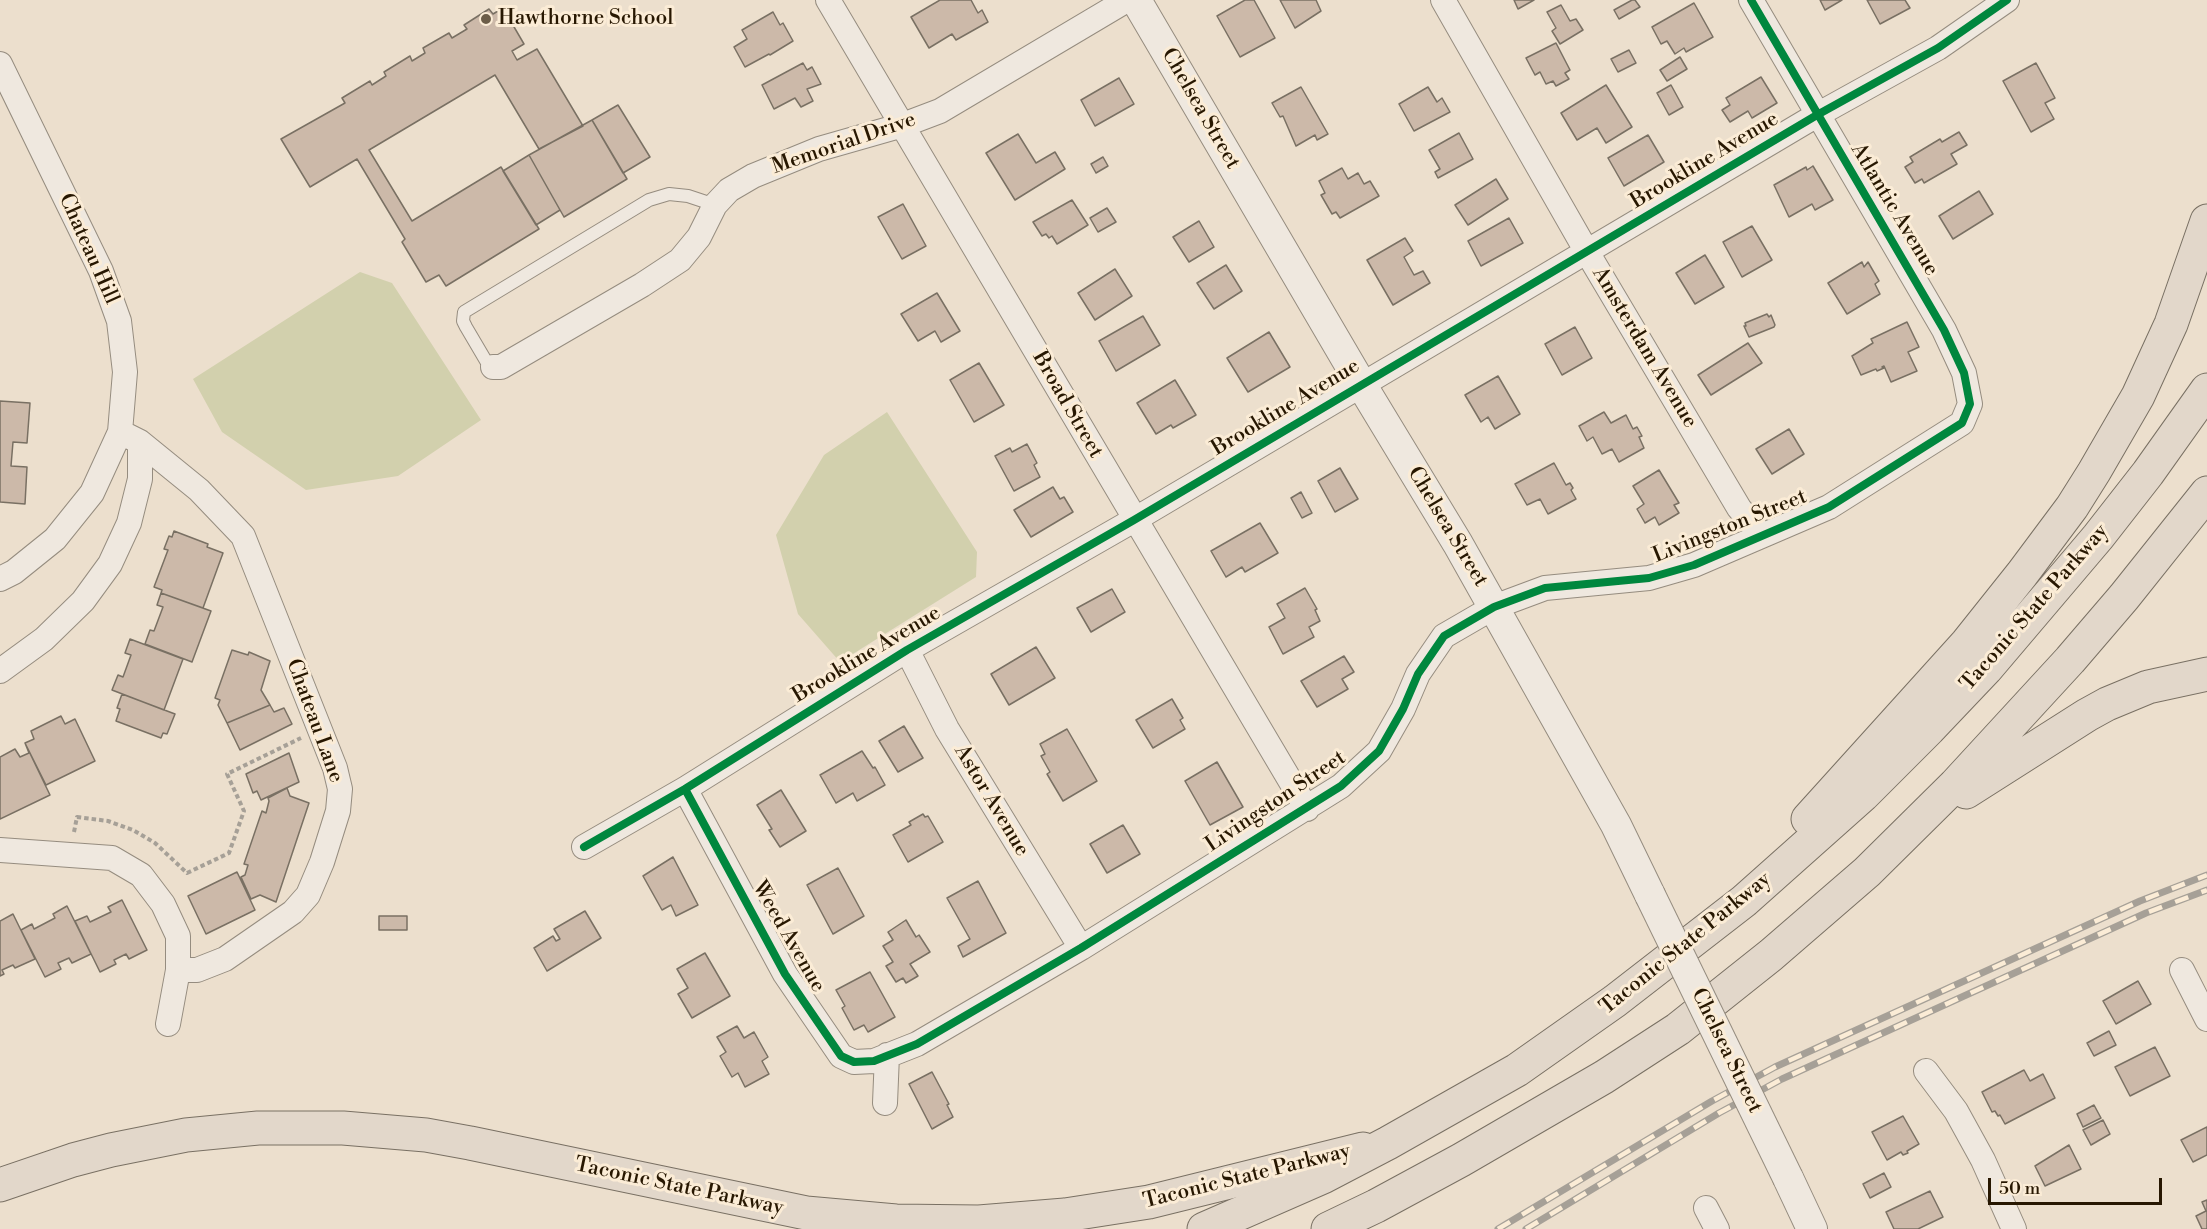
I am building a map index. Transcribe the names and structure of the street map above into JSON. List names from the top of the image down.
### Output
{
  "streets": {
    "highway": ["Taconic State Parkway"],
    "street": [
      "Chelsea Street",
      "Memorial Drive",
      "Brookline Avenue",
      "Atlantic Avenue",
      "Chateau Hill",
      "Amsterdam Avenue",
      "Broad Street",
      "Livingston Street",
      "Chateau Lane",
      "Astor Avenue",
      "Weed Avenue"
    ]
  },
  "crossings": [
    ["Chelsea Street", "Brookline Avenue"],
    ["Chelsea Street", "Livingston Street"],
    ["Memorial Drive", "Broad Street"],
    ["Brookline Avenue", "Atlantic Avenue"],
    ["Brookline Avenue", "Amsterdam Avenue"],
    ["Brookline Avenue", "Broad Street"],
    ["Brookline Avenue", "Astor Avenue"],
    ["Brookline Avenue", "Weed Avenue"],
    ["Atlantic Avenue", "Livingston Street"],
    ["Chateau Hill", "Chateau Lane"],
    ["Amsterdam Avenue", "Livingston Street"],
    ["Broad Street", "Livingston Street"],
    ["Livingston Street", "Astor Avenue"],
    ["Livingston Street", "Weed Avenue"]
  ],
  "places": ["Hawthorne School"],
  "scale_bar": "50 m"
}
